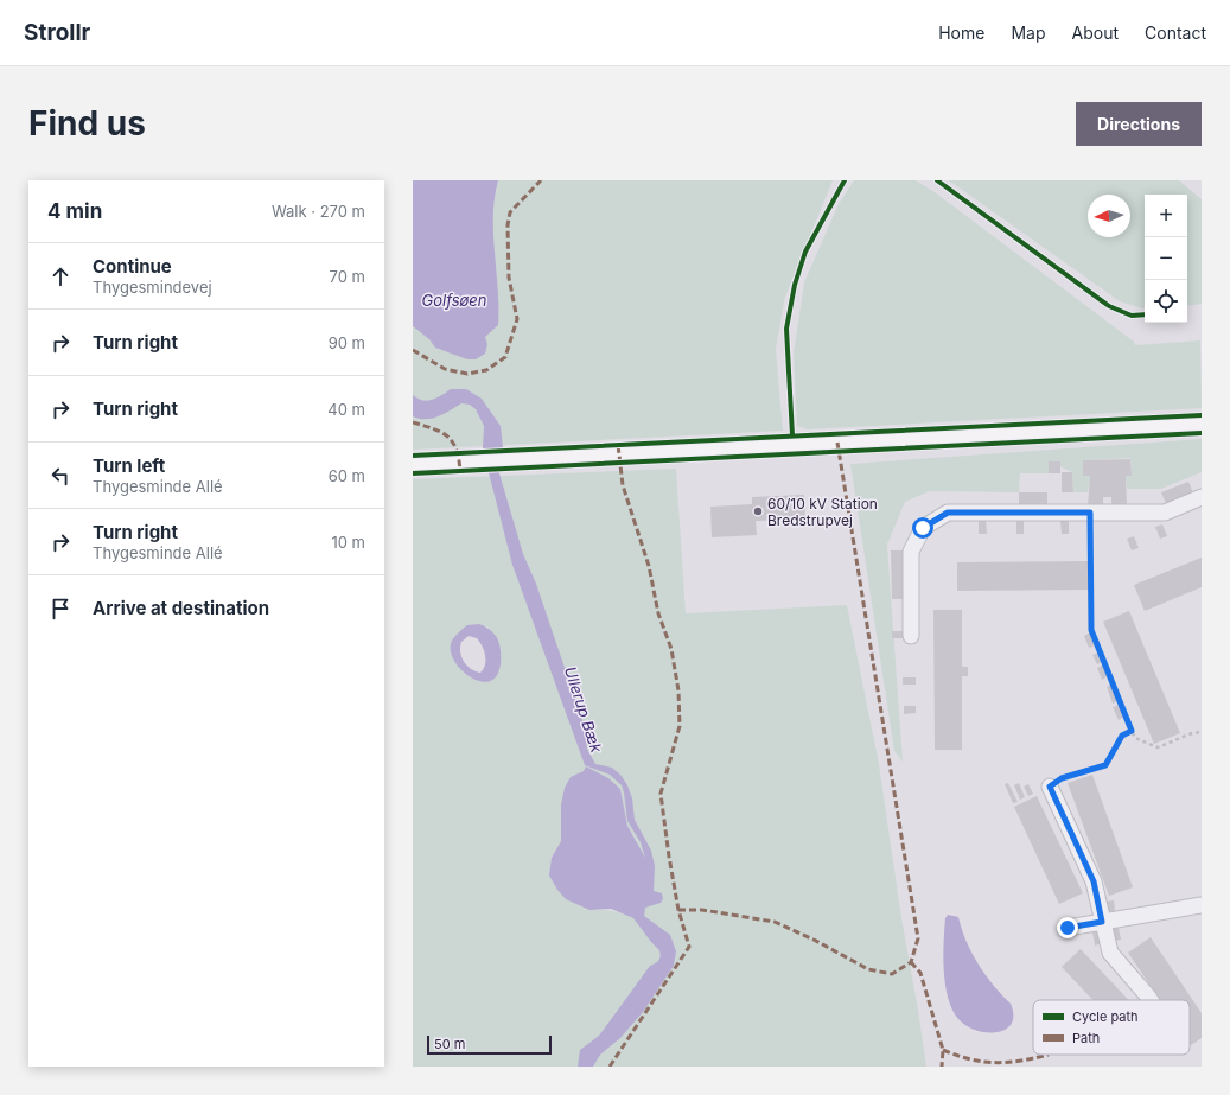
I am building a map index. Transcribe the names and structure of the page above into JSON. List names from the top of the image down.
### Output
{
  "water": ["Golfsøen", "Ullerup Bæk"],
  "places": ["60/10 kV Station Bredstrupvej"],
  "legend": ["Cycle path", "Path"],
  "scale_bar": "50 m",
  "north": "left",
  "page": {
    "header": "Strollr",
    "nav": [
      "Home",
      "Map",
      "About",
      "Contact"
    ],
    "buttons": "Directions",
    "title": "Find us",
    "heading": ["4 min", "Walk · 270 m"],
    "map_buttons": ["+", "−"],
    "list": [
      ["Continue", "Thygesmindevej", "70 m"],
      ["Turn right", "90 m"],
      ["Turn right", "40 m"],
      ["Turn left", "Thygesminde Allé", "60 m"],
      ["Turn right", "Thygesminde Allé", "10 m"],
      "Arrive at destination"
    ],
    "scale": "50 m"
  }
}
